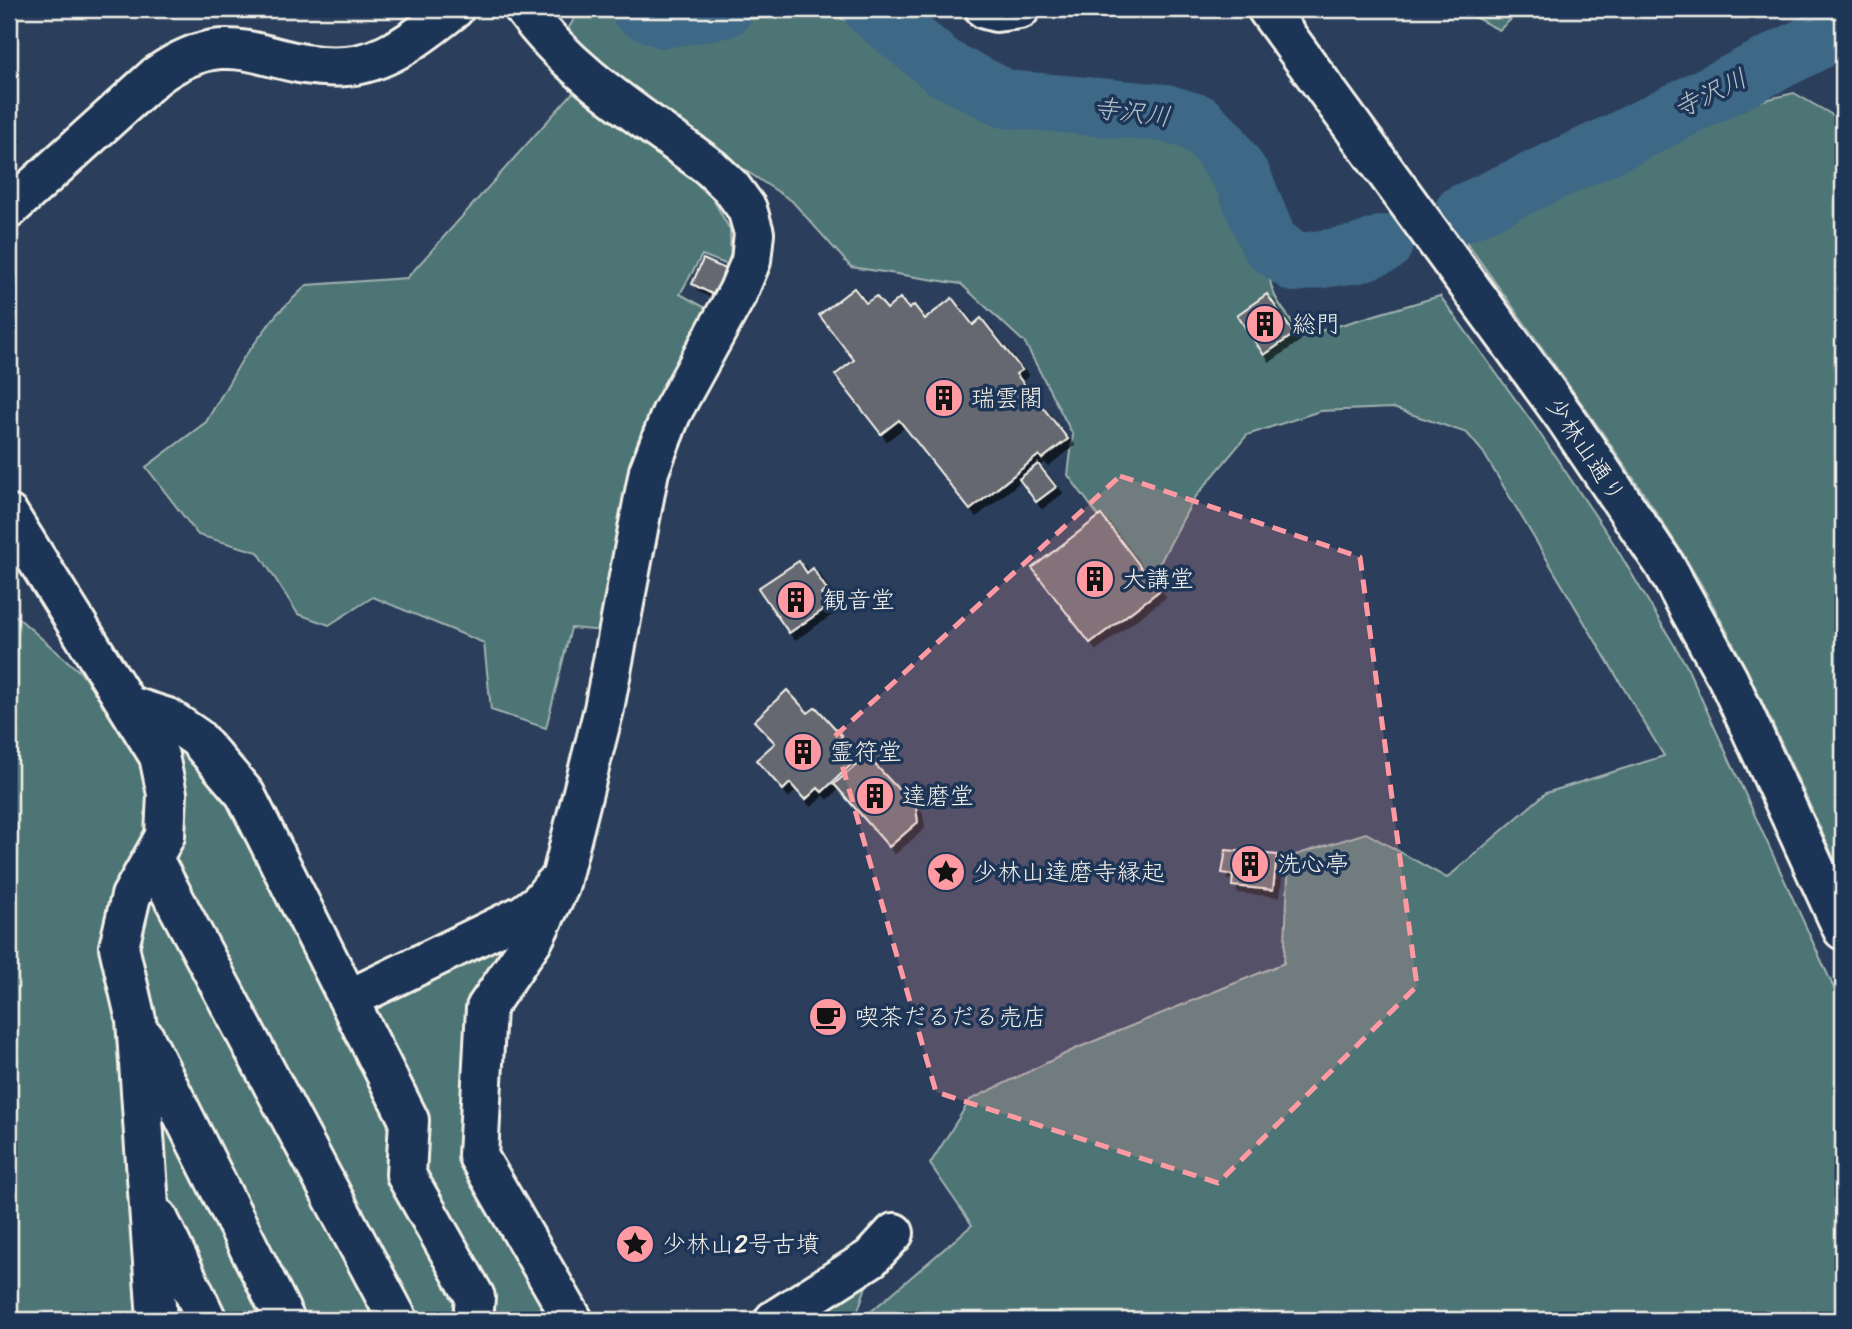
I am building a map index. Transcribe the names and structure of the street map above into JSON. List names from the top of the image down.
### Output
{
  "streets": {
    "street": ["少林山通り"]
  },
  "water": ["寺沢川"],
  "places": {
    "building": [
      "総門",
      "瑞雲閣",
      "大講堂",
      "観音堂",
      "霊符堂",
      "達磨堂",
      "洗心亭"
    ],
    "place": ["少林山達磨寺縁起", "少林山2号古墳"],
    "cafe": ["喫茶だるだる売店"]
  }
}
